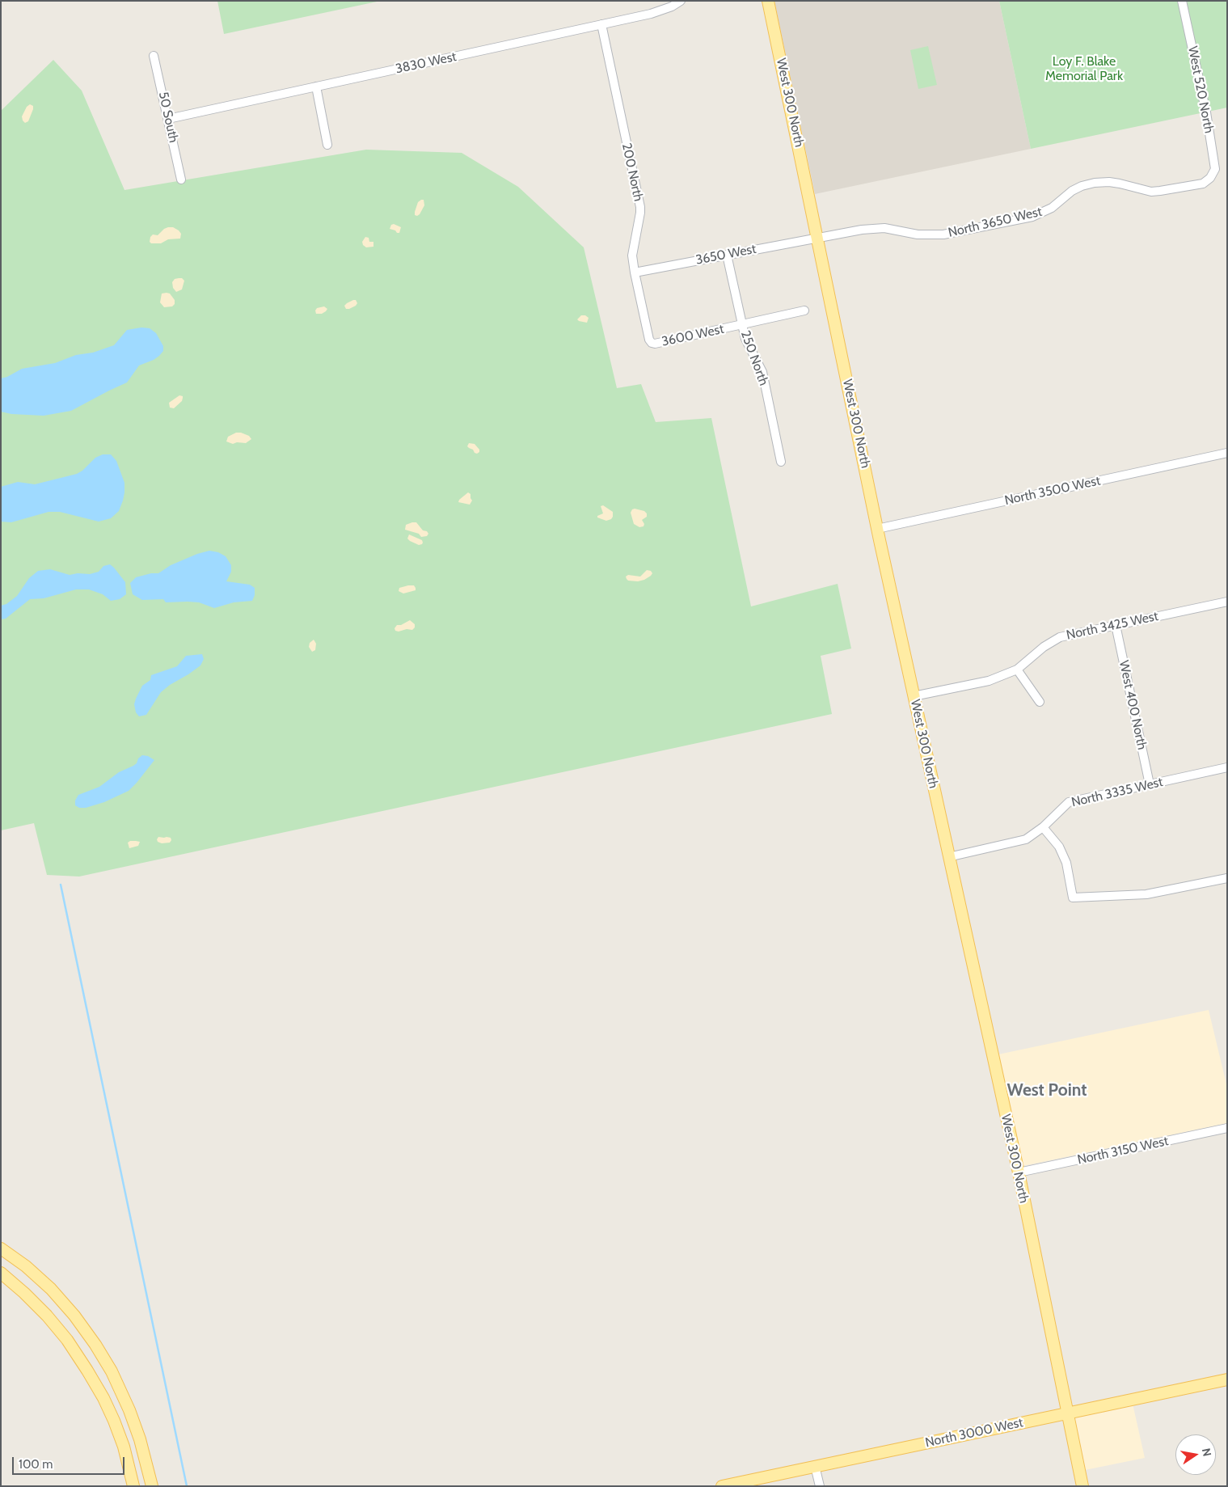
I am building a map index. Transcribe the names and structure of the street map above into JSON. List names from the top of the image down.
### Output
{
  "streets": {
    "main road": ["West 300 North", "North 3000 West"],
    "street": [
      "3830 West",
      "West 520 North",
      "50 South",
      "200 North",
      "North 3650 West",
      "3650 West",
      "3600 West",
      "250 North",
      "North 3500 West",
      "North 3425 West",
      "West 400 North",
      "North 3335 West",
      "North 3150 West"
    ]
  },
  "crossings": [
    ["3830 West", "50 South"],
    ["3830 West", "200 North"],
    ["West 520 North", "North 3650 West"],
    ["West 300 North", "North 3650 West"],
    ["West 300 North", "3650 West"],
    ["West 300 North", "North 3500 West"],
    ["West 300 North", "North 3425 West"],
    ["West 300 North", "North 3335 West"],
    ["West 300 North", "North 3150 West"],
    ["West 300 North", "North 3000 West"],
    ["200 North", "3650 West"],
    ["200 North", "3600 West"],
    ["North 3650 West", "3650 West"],
    ["3650 West", "250 North"],
    ["3600 West", "250 North"],
    ["North 3425 West", "West 400 North"],
    ["West 400 North", "North 3335 West"]
  ],
  "districts": ["West Point"],
  "parks": ["Loy F. Blake Memorial Park"],
  "scale_bar": "100 m",
  "north": "right"
}
